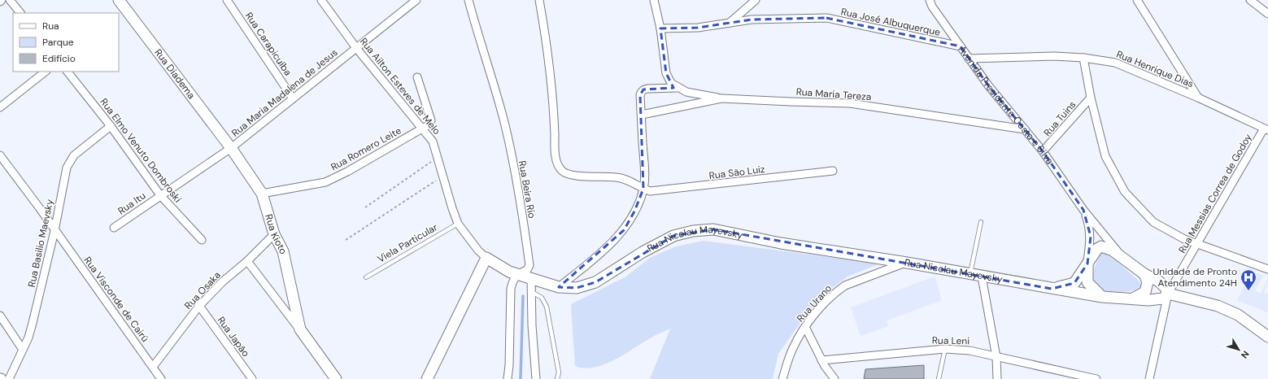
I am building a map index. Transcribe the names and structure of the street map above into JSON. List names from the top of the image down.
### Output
{
  "streets": {
    "street": [
      "Rua José Albuquerque",
      "Rua Carapicuíba",
      "Rua Henrique Dias",
      "Rua Diadema",
      "Rua Ailton Esteves de Melo",
      "Rua Maria Madalena de Jesus",
      "Rua Maria Tereza",
      "Avenida Presidente Costa e Silva",
      "Rua Tuins",
      "Rua Romero Leite",
      "Rua Elmo Venuto Dombroski",
      "Rua São Luiz",
      "Rua Beira Rio",
      "Rua Messias Correa de Godoy",
      "Rua Itu",
      "Rua Kioto",
      "Rua Basilio Maevsky",
      "Rua Nicolau Mayevsky",
      "Rua Osaka",
      "Rua Visconde de Cairú",
      "Rua Urano",
      "Rua Japão",
      "Rua Leni"
    ],
    "lane": ["Viela Particular"]
  },
  "crossings": [
    ["Rua José Albuquerque", "Avenida Presidente Costa e Silva"],
    ["Rua Carapicuíba", "Rua Maria Madalena de Jesus"],
    ["Rua Henrique Dias", "Avenida Presidente Costa e Silva"],
    ["Rua Henrique Dias", "Rua Messias Correa de Godoy"],
    ["Rua Diadema", "Rua Maria Madalena de Jesus"],
    ["Rua Diadema", "Rua Kioto"],
    ["Rua Ailton Esteves de Melo", "Rua Maria Madalena de Jesus"],
    ["Rua Ailton Esteves de Melo", "Rua Romero Leite"],
    ["Rua Ailton Esteves de Melo", "Viela Particular"],
    ["Rua Ailton Esteves de Melo", "Rua Nicolau Mayevsky"],
    ["Rua Maria Madalena de Jesus", "Rua Elmo Venuto Dombroski"],
    ["Rua Maria Madalena de Jesus", "Rua Itu"],
    ["Rua Maria Madalena de Jesus", "Rua Kioto"],
    ["Rua Maria Tereza", "Avenida Presidente Costa e Silva"],
    ["Avenida Presidente Costa e Silva", "Rua Tuins"],
    ["Avenida Presidente Costa e Silva", "Rua Messias Correa de Godoy"],
    ["Avenida Presidente Costa e Silva", "Rua Nicolau Mayevsky"],
    ["Rua Romero Leite", "Rua Kioto"],
    ["Rua Elmo Venuto Dombroski", "Rua Itu"],
    ["Rua Elmo Venuto Dombroski", "Rua Basilio Maevsky"],
    ["Rua Beira Rio", "Rua Nicolau Mayevsky"],
    ["Rua Messias Correa de Godoy", "Rua Nicolau Mayevsky"],
    ["Rua Kioto", "Rua Osaka"],
    ["Rua Basilio Maevsky", "Rua Visconde de Cairú"],
    ["Rua Nicolau Mayevsky", "Rua Urano"],
    ["Rua Osaka", "Rua Visconde de Cairú"],
    ["Rua Osaka", "Rua Japão"]
  ],
  "places": {
    "hospital": ["Unidade de Pronto Atendimento 24H"]
  },
  "legend": ["Rua", "Parque", "Edifício"],
  "north": "bottom right"
}
